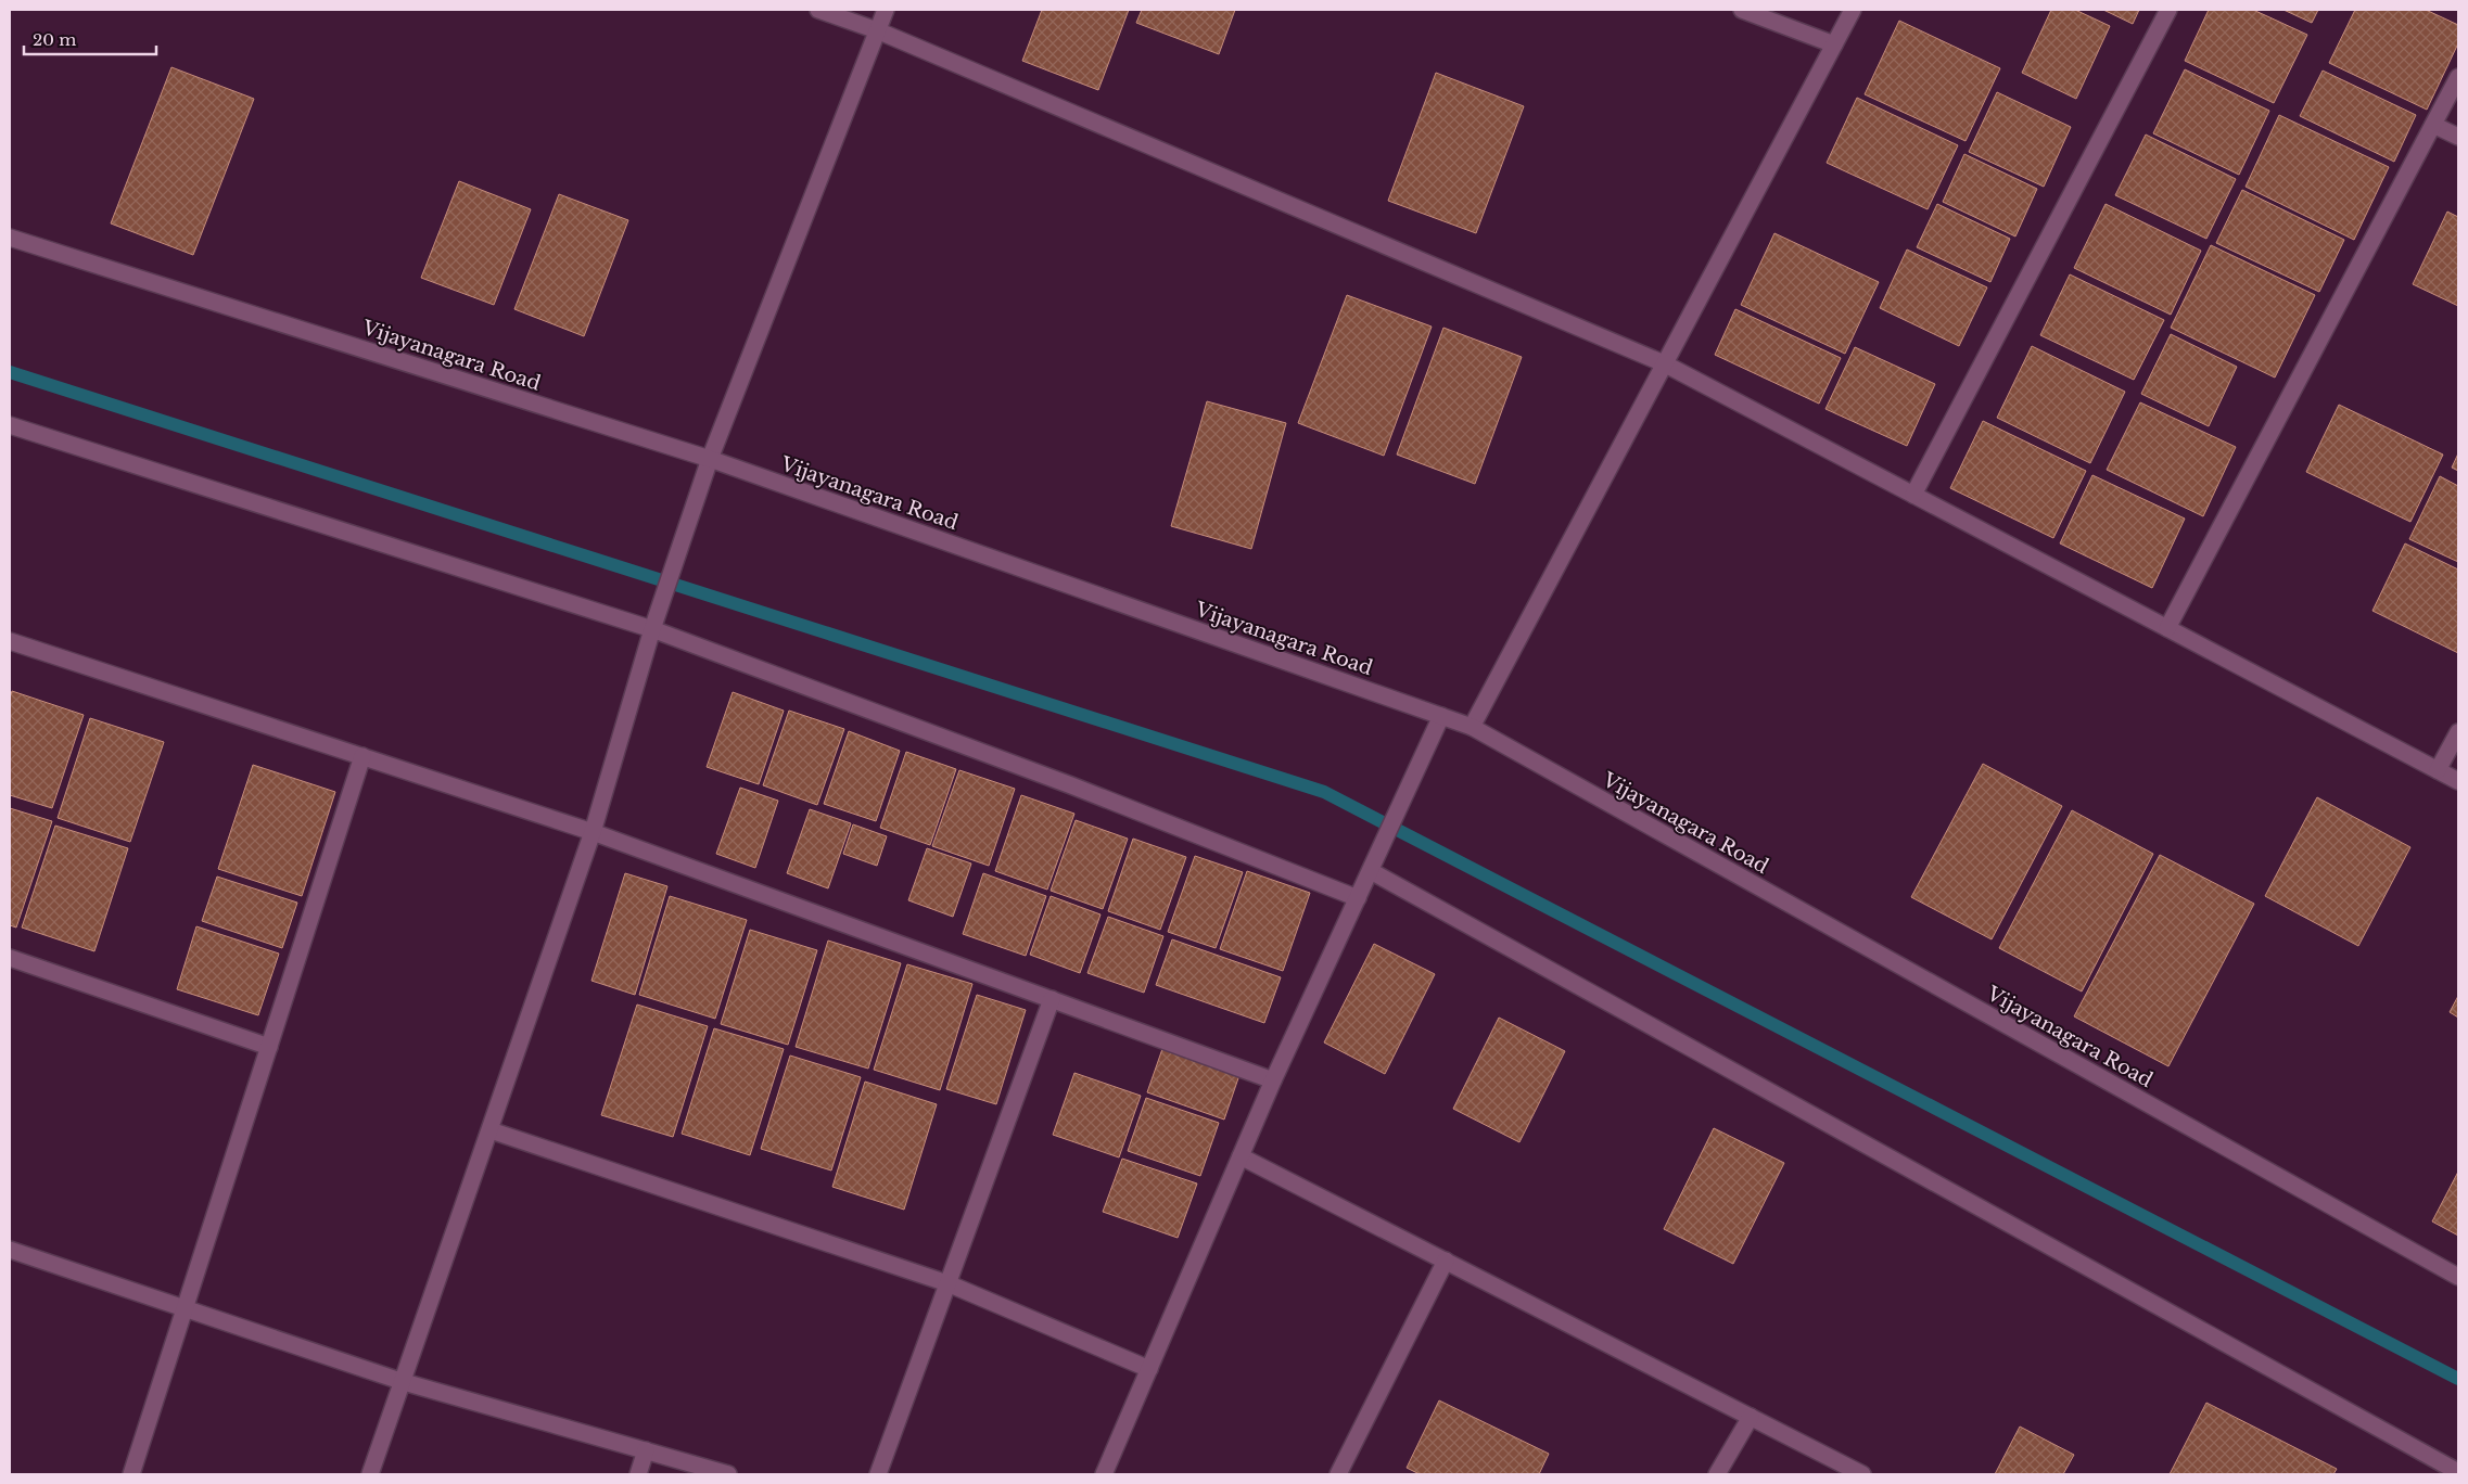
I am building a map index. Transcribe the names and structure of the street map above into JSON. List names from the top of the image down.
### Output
{
  "streets": {
    "street": ["Vijayanagara Road"]
  },
  "scale_bar": "20 m"
}
